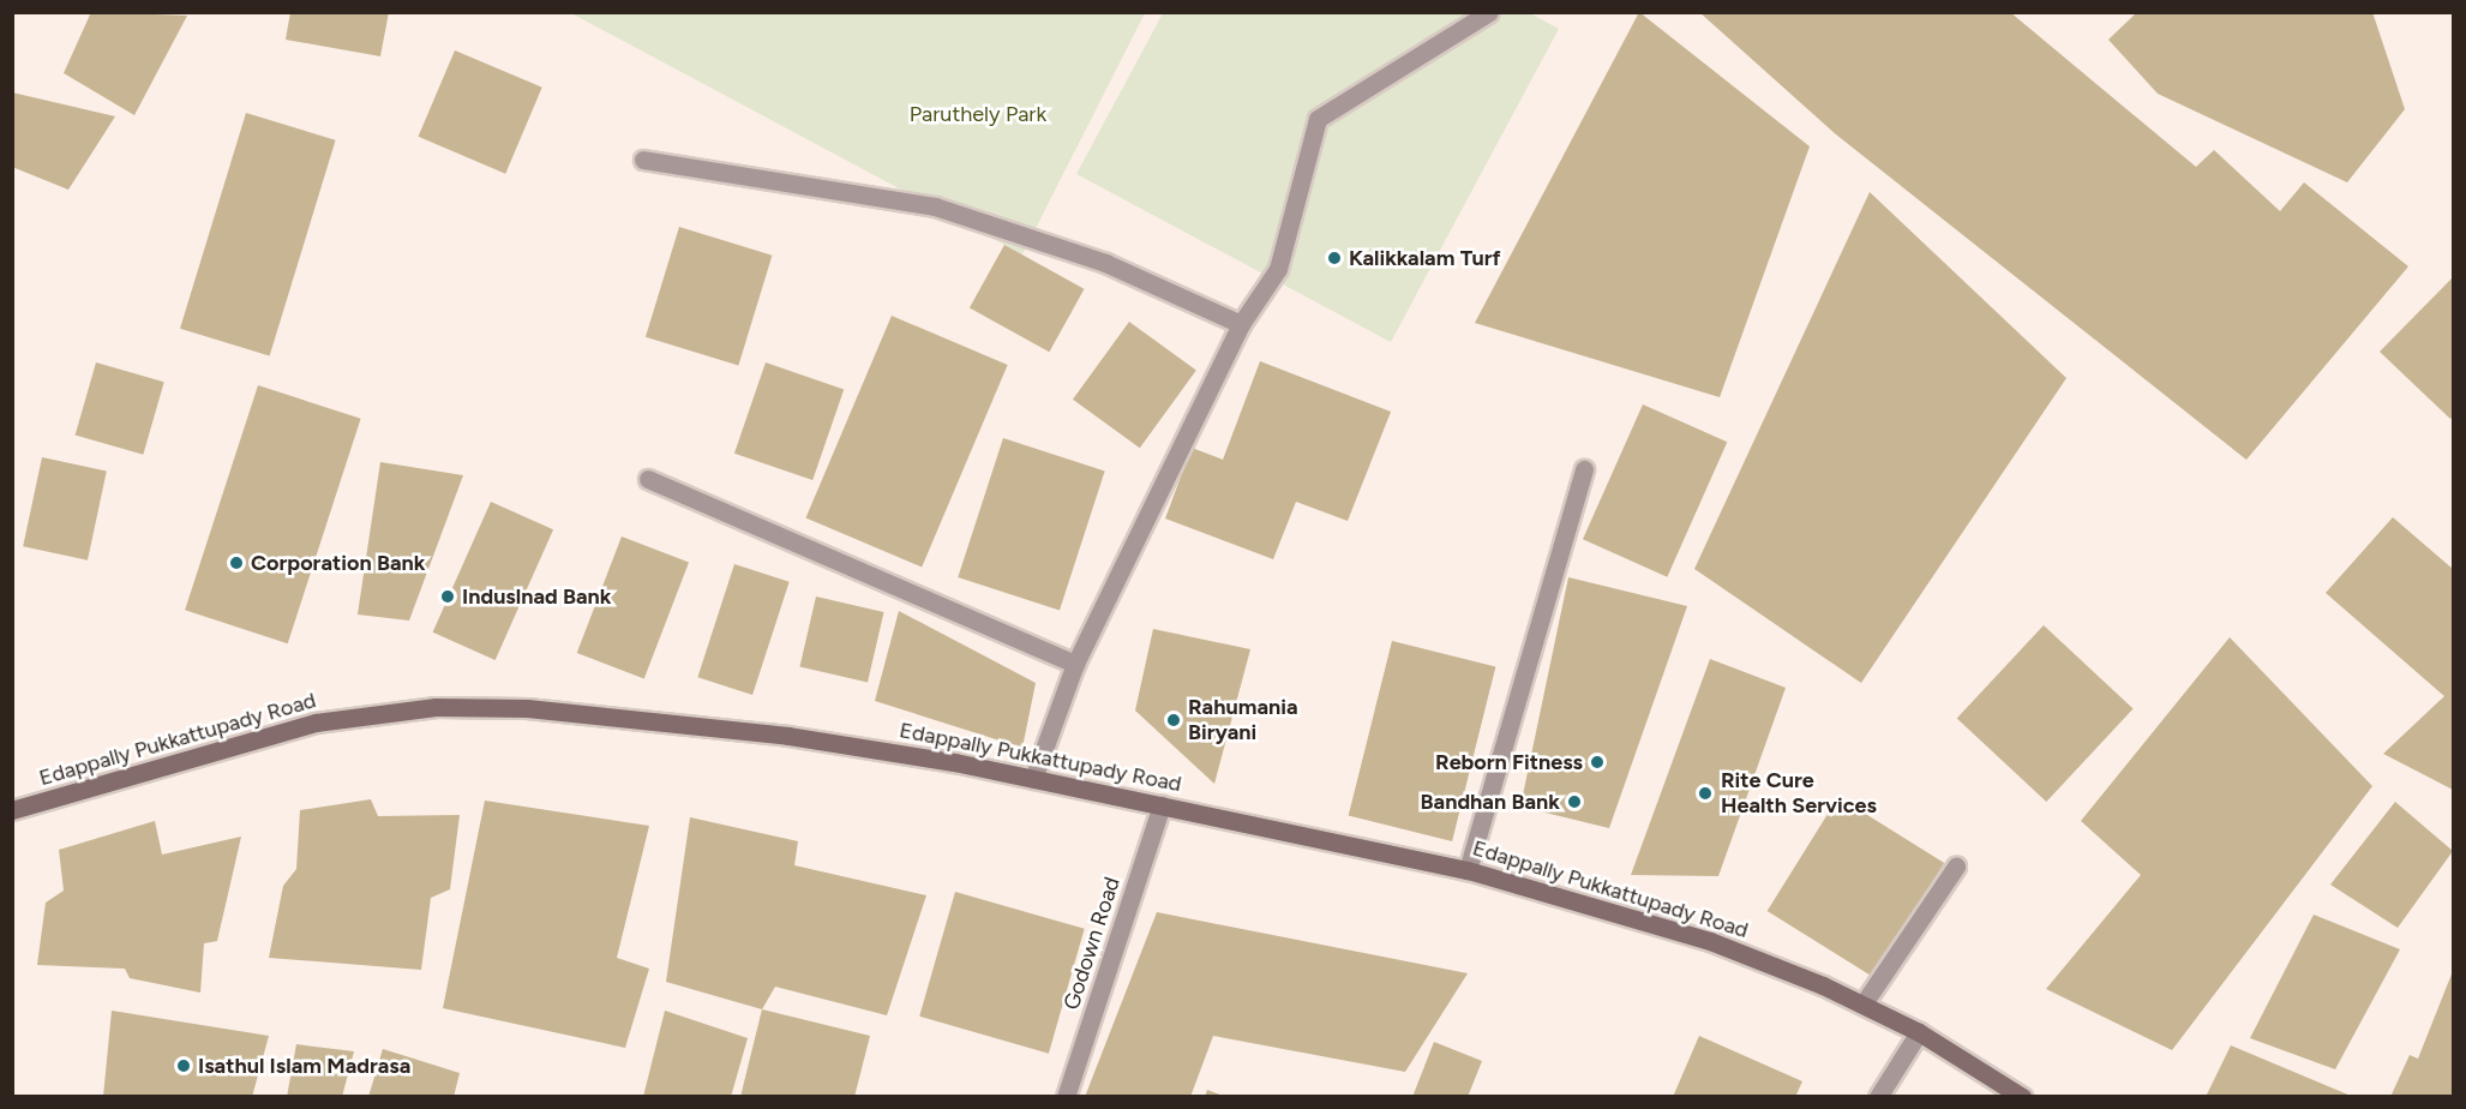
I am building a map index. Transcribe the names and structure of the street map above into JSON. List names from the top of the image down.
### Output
{
  "streets": {
    "main road": ["Edappally Pukkattupady Road"],
    "street": ["Godown Road"]
  },
  "crossings": [
    ["Edappally Pukkattupady Road", "Godown Road"]
  ],
  "parks": ["Paruthely Park"],
  "places": [
    "Kalikkalam Turf",
    "Corporation Bank",
    "Induslnad Bank",
    "Rahumania Biryani",
    "Reborn Fitness",
    "Rite Cure Health Services",
    "Bandhan Bank",
    "Isathul Islam Madrasa"
  ]
}
